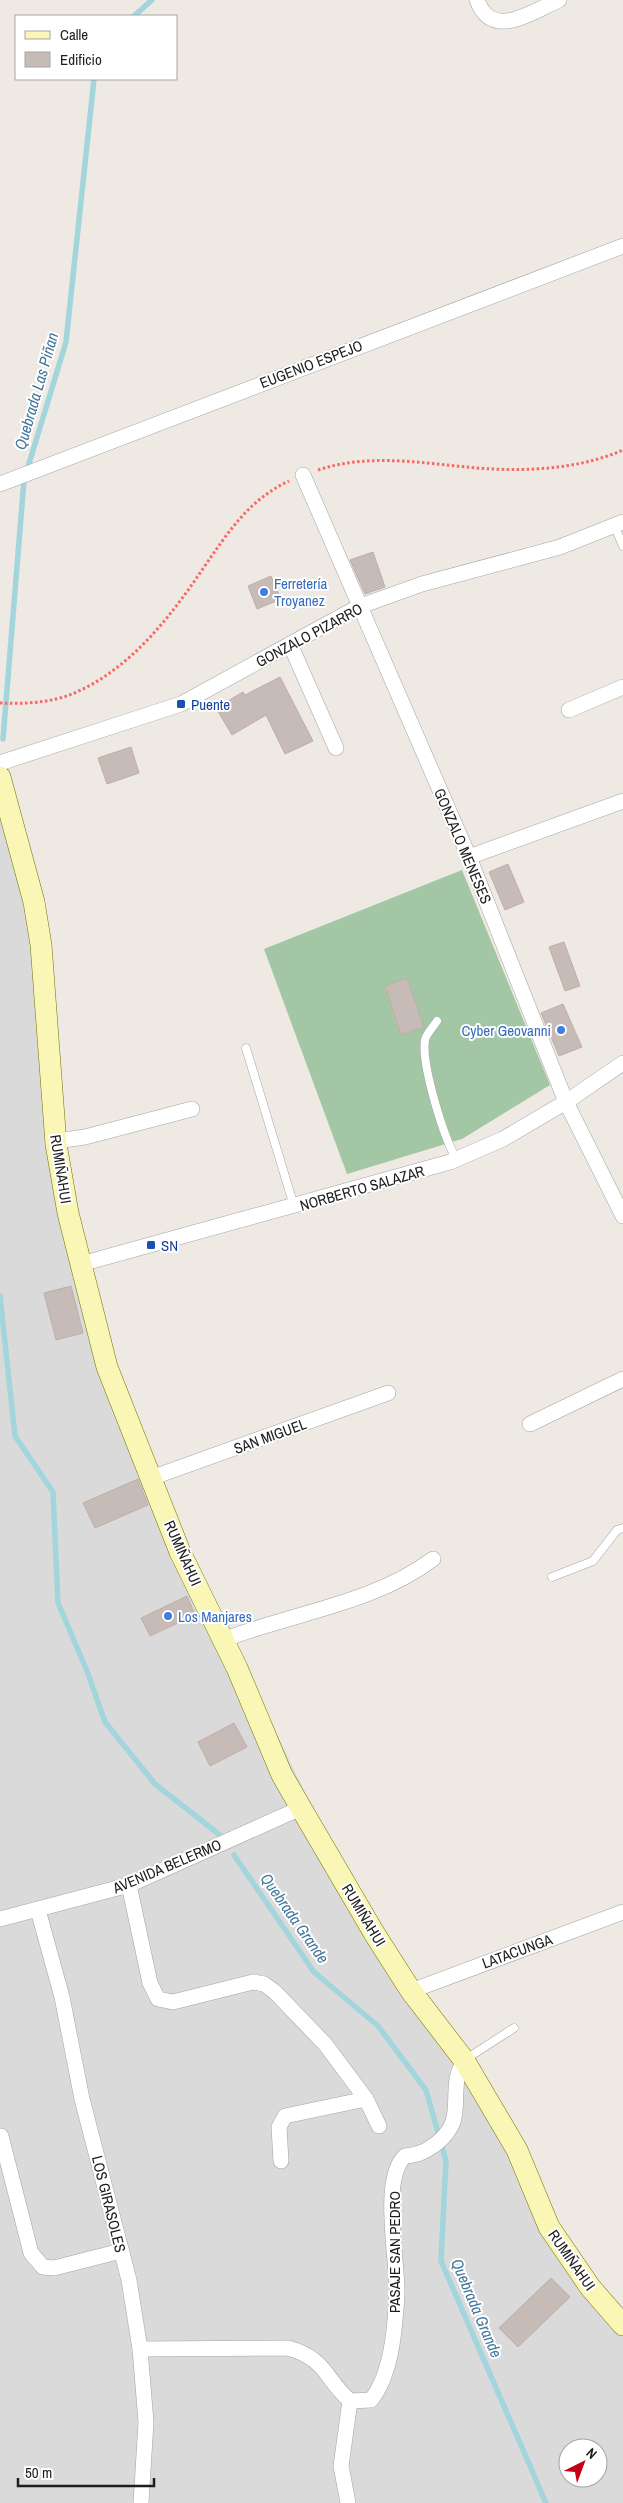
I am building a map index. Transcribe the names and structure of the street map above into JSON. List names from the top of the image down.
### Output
{
  "streets": {
    "street": [
      "EUGENIO ESPEJO",
      "GONZALO PIZARRO",
      "GONZALO MENESES",
      "RUMIÑAHUI",
      "NORBERTO SALAZAR",
      "SAN MIGUEL",
      "AVENIDA BELERMO",
      "LATACUNGA",
      "LOS GIRASOLES",
      "PASAJE SAN PEDRO"
    ]
  },
  "crossings": [
    ["GONZALO PIZARRO", "GONZALO MENESES"],
    ["GONZALO MENESES", "NORBERTO SALAZAR"],
    ["RUMIÑAHUI", "NORBERTO SALAZAR"],
    ["RUMIÑAHUI", "SAN MIGUEL"],
    ["RUMIÑAHUI", "AVENIDA BELERMO"],
    ["RUMIÑAHUI", "LATACUNGA"],
    ["RUMIÑAHUI", "PASAJE SAN PEDRO"],
    ["AVENIDA BELERMO", "LOS GIRASOLES"]
  ],
  "water": ["Quebrada Las Piñan", "Quebrada Grande"],
  "places": {
    "other": ["Ferretería Troyanez", "Cyber Geovanni", "Los Manjares"],
    "transit": ["Puente", "SN"]
  },
  "legend": ["Calle", "Edificio"],
  "scale_bar": "50 m",
  "north": "top right"
}
